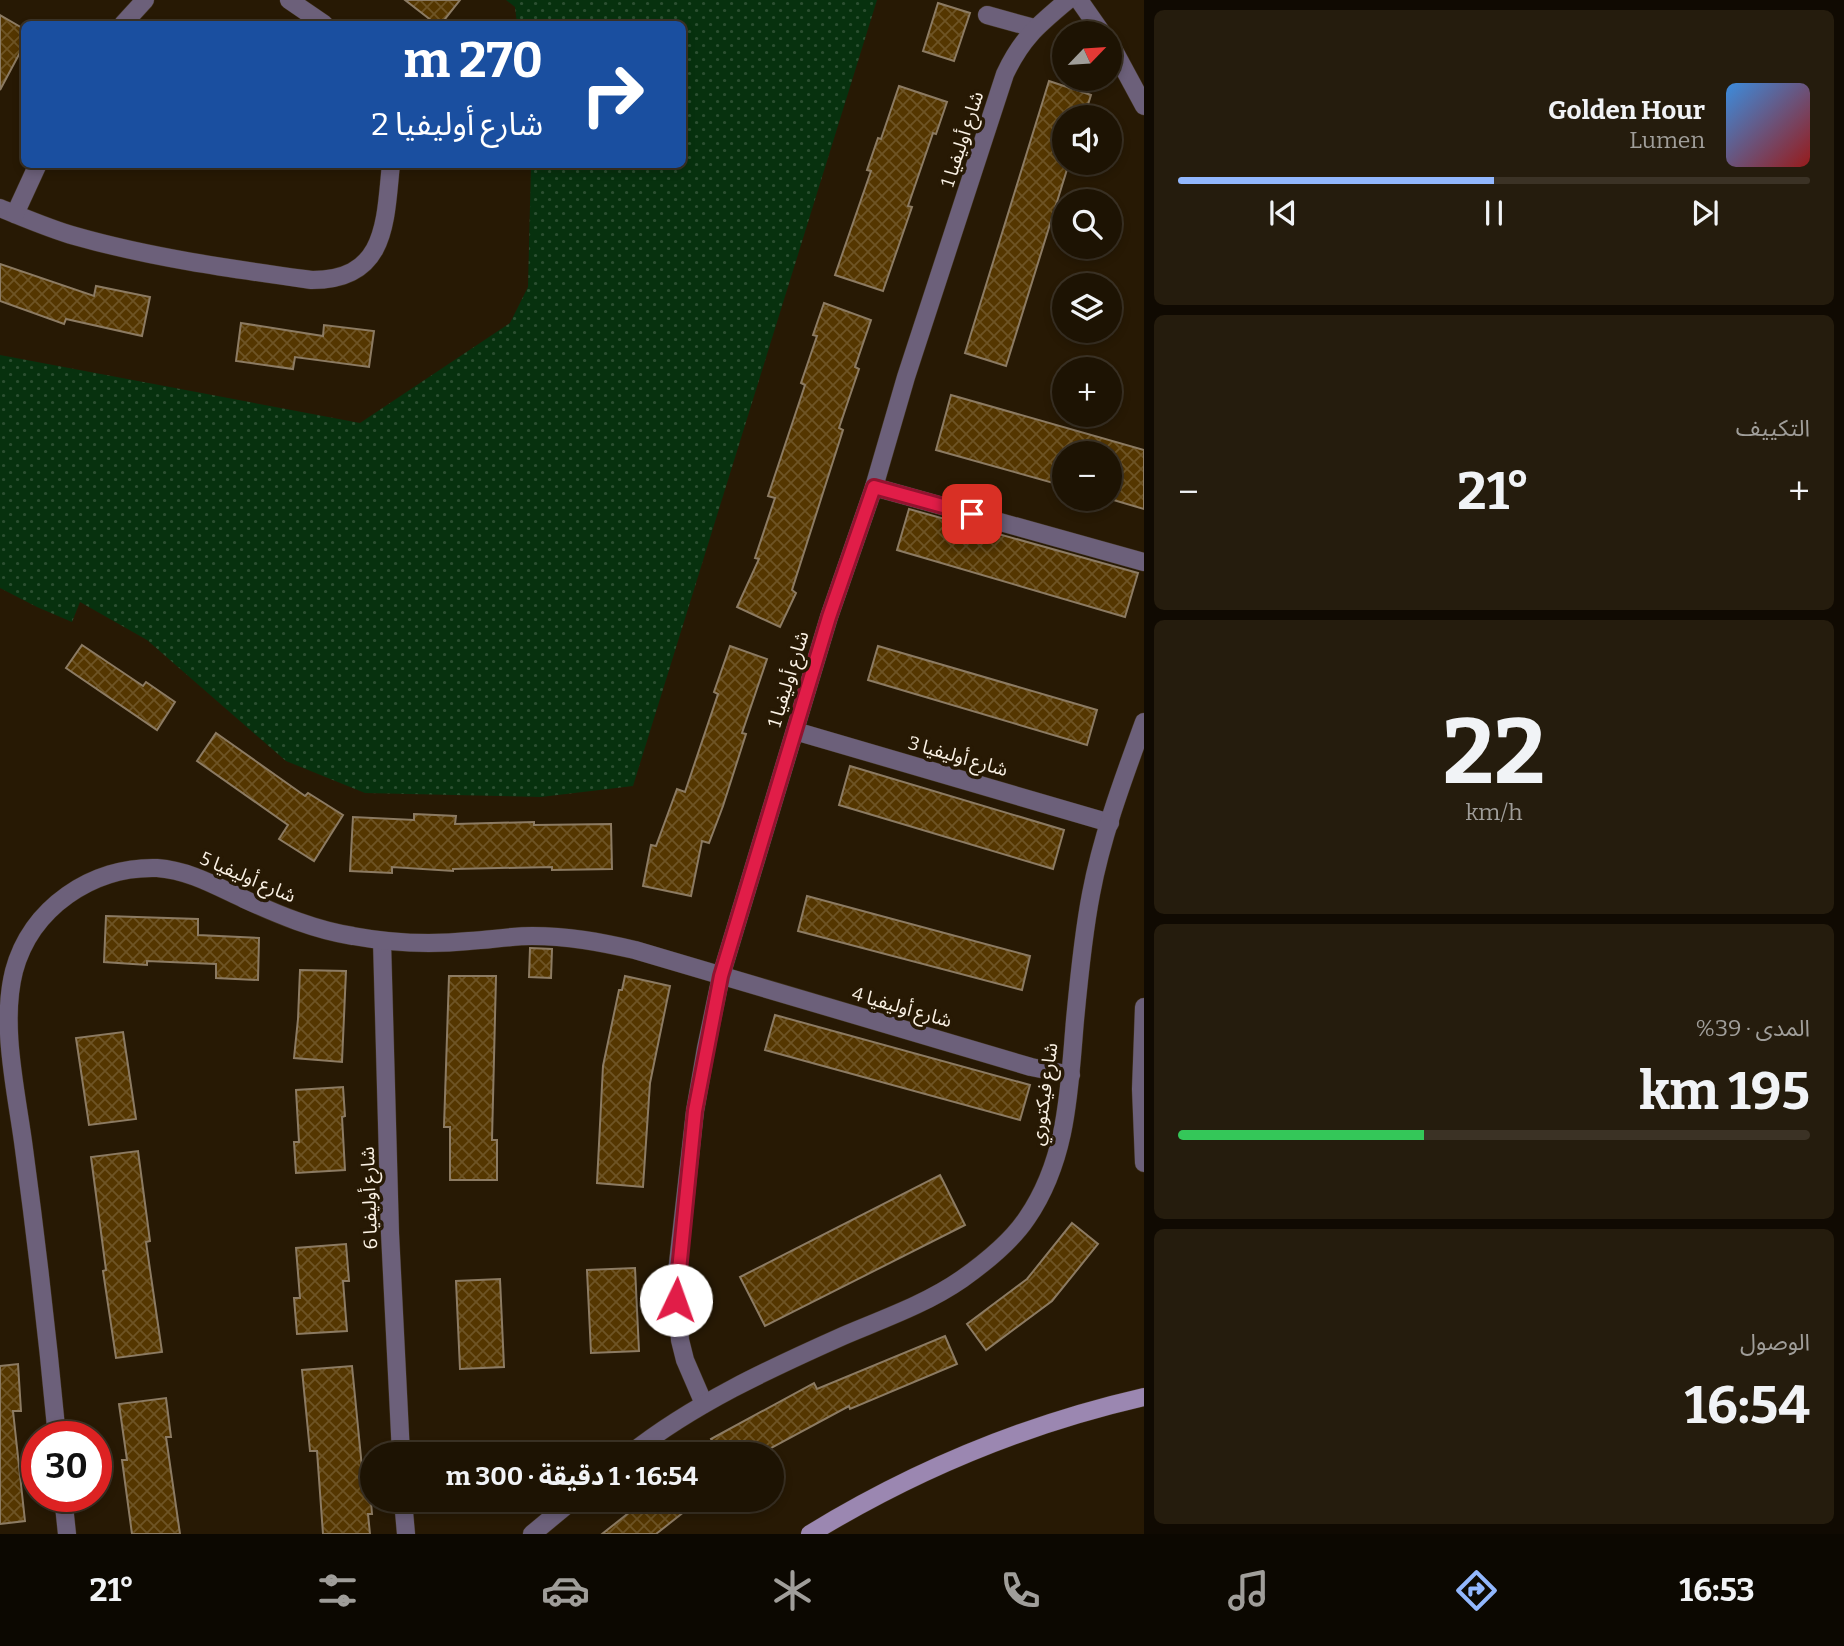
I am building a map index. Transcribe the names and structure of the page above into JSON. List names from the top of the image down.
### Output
{
  "streets": {
    "street": [
      "شارع أوليفيا 1",
      "شارع أوليفيا 3",
      "شارع أوليفيا 5",
      "شارع أوليفيا 4",
      "شارع فيكتوري",
      "شارع أوليفيا 6"
    ]
  },
  "crossings": [
    ["شارع أوليفيا 1", "شارع أوليفيا 3"],
    ["شارع أوليفيا 1", "شارع أوليفيا 5"],
    ["شارع أوليفيا 1", "شارع أوليفيا 4"],
    ["شارع أوليفيا 1", "شارع فيكتوري"],
    ["شارع أوليفيا 3", "شارع فيكتوري"],
    ["شارع أوليفيا 5", "شارع أوليفيا 4"],
    ["شارع أوليفيا 5", "شارع أوليفيا 6"],
    ["شارع أوليفيا 4", "شارع فيكتوري"]
  ],
  "north": "top right",
  "page": {
    "map_buttons": ["+", "−"],
    "turn": ["270 m", "شارع أوليفيا 2"],
    "song": ["Golden Hour", "Lumen"],
    "tile": [
      "التكييف",
      ["22", "km/h"],
      ["المدى · 39%", "195 km"],
      ["الوصول", "16:54"]
    ],
    "heat": ["−", "21°", "+"],
    "limit": "30",
    "trip": "16:54 · 1 دقيقة · 300 m",
    "tabs": ["16:53", "21°"]
  }
}
